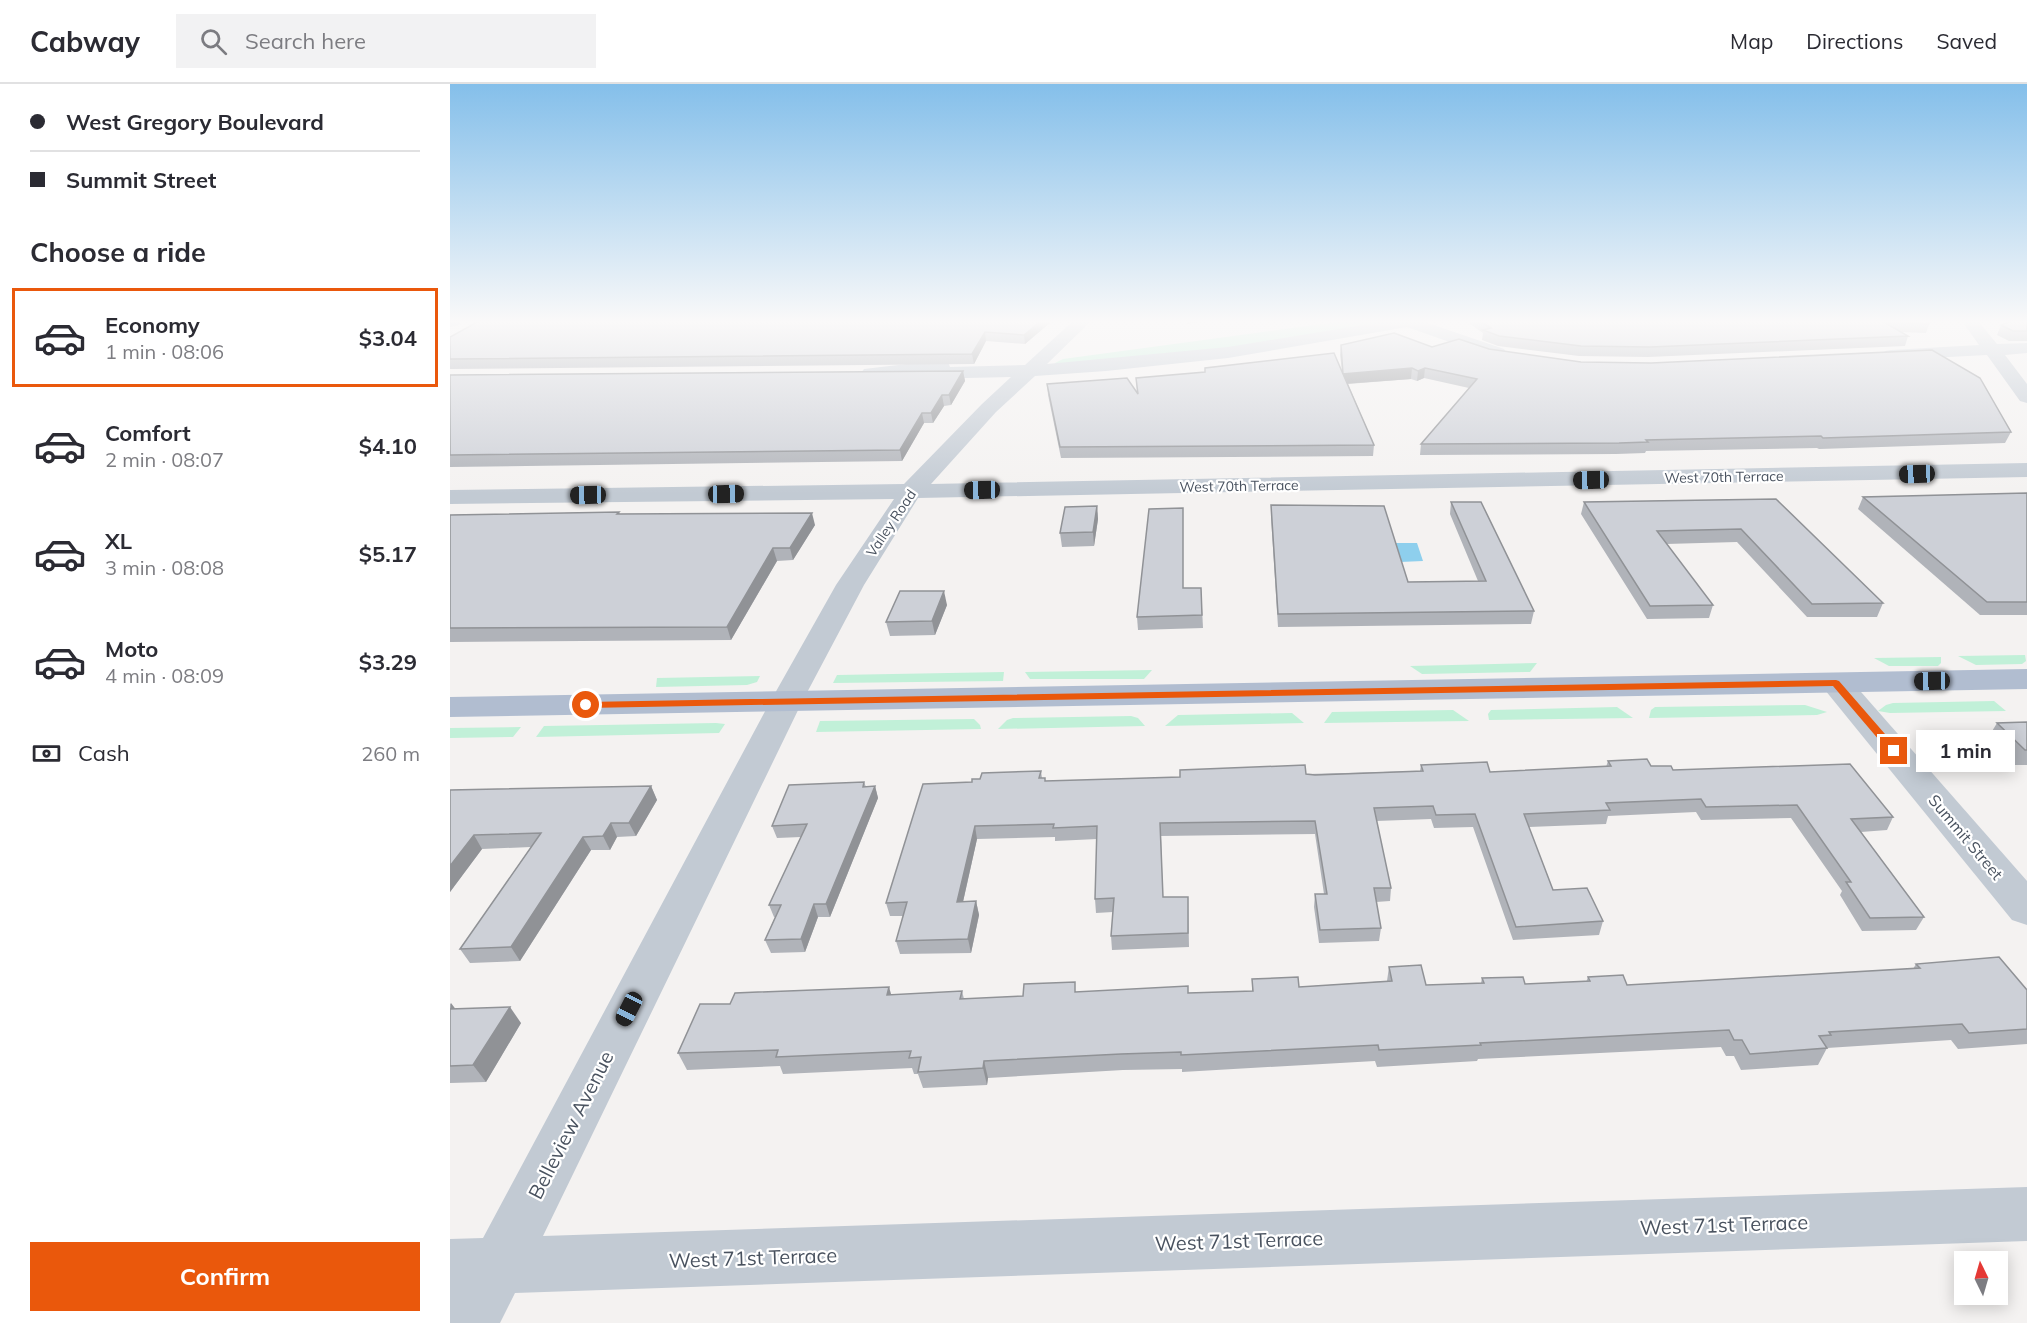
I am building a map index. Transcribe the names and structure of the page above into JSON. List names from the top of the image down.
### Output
{
  "streets": {
    "street": [
      "West 70th Terrace",
      "Valley Road",
      "Summit Street",
      "Belleview Avenue",
      "West 71st Terrace"
    ]
  },
  "crossings": [
    ["West 70th Terrace", "Valley Road"],
    ["Valley Road", "Belleview Avenue"],
    ["Belleview Avenue", "West 71st Terrace"]
  ],
  "north": "top",
  "page": {
    "header": "Cabway",
    "search": "Search here",
    "nav": ["Map", "Directions", "Saved"],
    "banner": ["West Gregory Boulevard", "Summit Street"],
    "heading": "Choose a ride",
    "list": [
      {
        "name": "Economy",
        "note": "1 min · 08:06",
        "value": "$3.04"
      },
      {
        "name": "Comfort",
        "note": "2 min · 08:07",
        "value": "$4.10"
      },
      {
        "name": "XL",
        "note": "3 min · 08:08",
        "value": "$5.17"
      },
      {
        "name": "Moto",
        "note": "4 min · 08:09",
        "value": "$3.29"
      }
    ],
    "pay": ["Cash", "260 m"],
    "bubble": "1 min",
    "buttons": "Confirm"
  }
}
